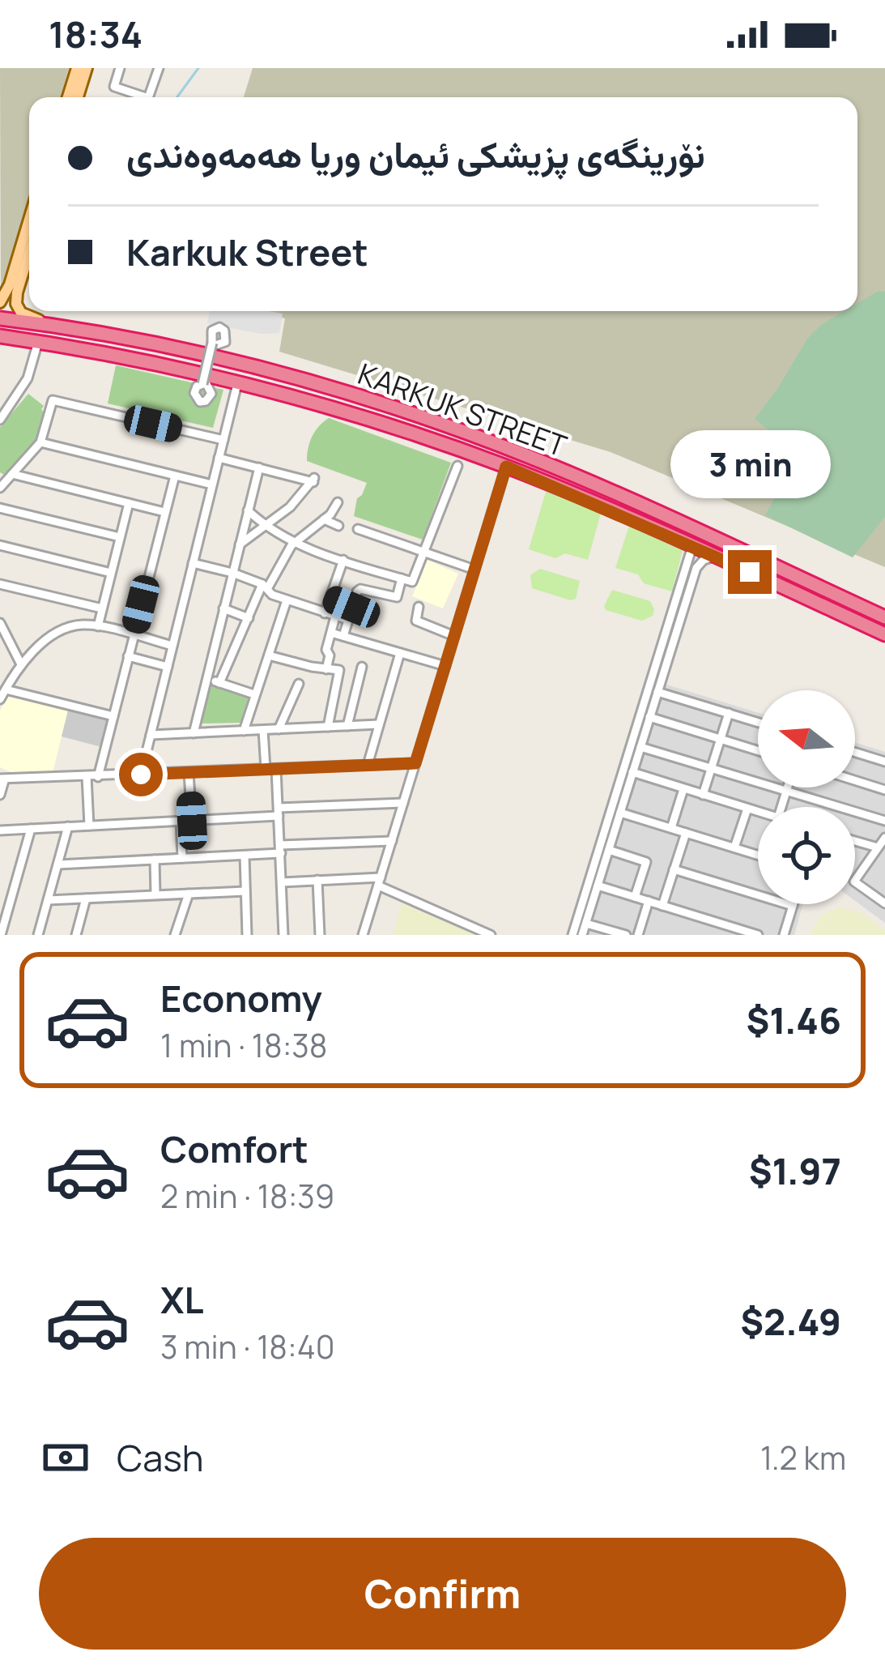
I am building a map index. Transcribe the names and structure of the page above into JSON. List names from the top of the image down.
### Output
{
  "streets": {
    "highway": ["KARKUK STREET"]
  },
  "north": "left",
  "page": {
    "status": "18:34",
    "banner": ["نۆرینگەی پزیشکی ئیمان وریا هەمەوەندی", "Karkuk Street"],
    "bubble": "3 min",
    "list": [
      {
        "name": "Economy",
        "note": "1 min · 18:38",
        "value": "$1.46"
      },
      {
        "name": "Comfort",
        "note": "2 min · 18:39",
        "value": "$1.97"
      },
      {
        "name": "XL",
        "note": "3 min · 18:40",
        "value": "$2.49"
      }
    ],
    "pay": ["Cash", "1.2 km"],
    "buttons": "Confirm"
  }
}
